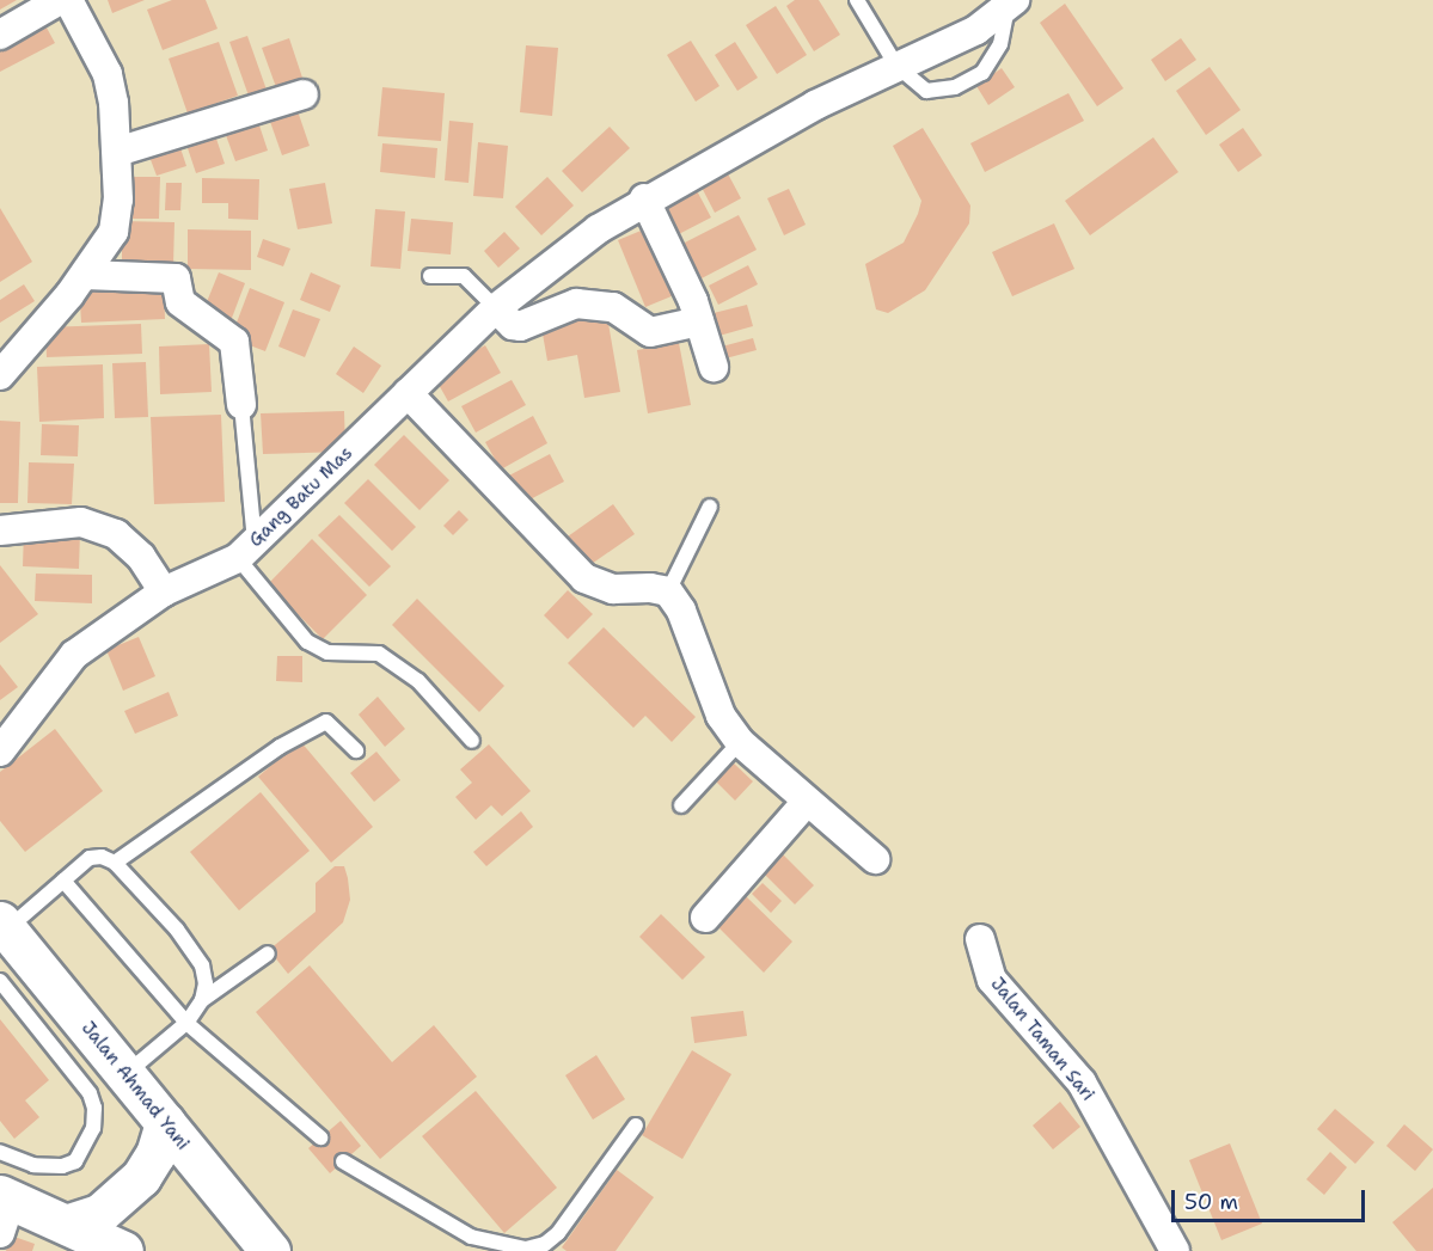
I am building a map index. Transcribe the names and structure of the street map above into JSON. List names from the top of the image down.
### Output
{
  "streets": {
    "main road": ["Jalan Ahmad Yani"],
    "street": ["Gang Batu Mas", "Jalan Taman Sari"]
  },
  "scale_bar": "50 m"
}
